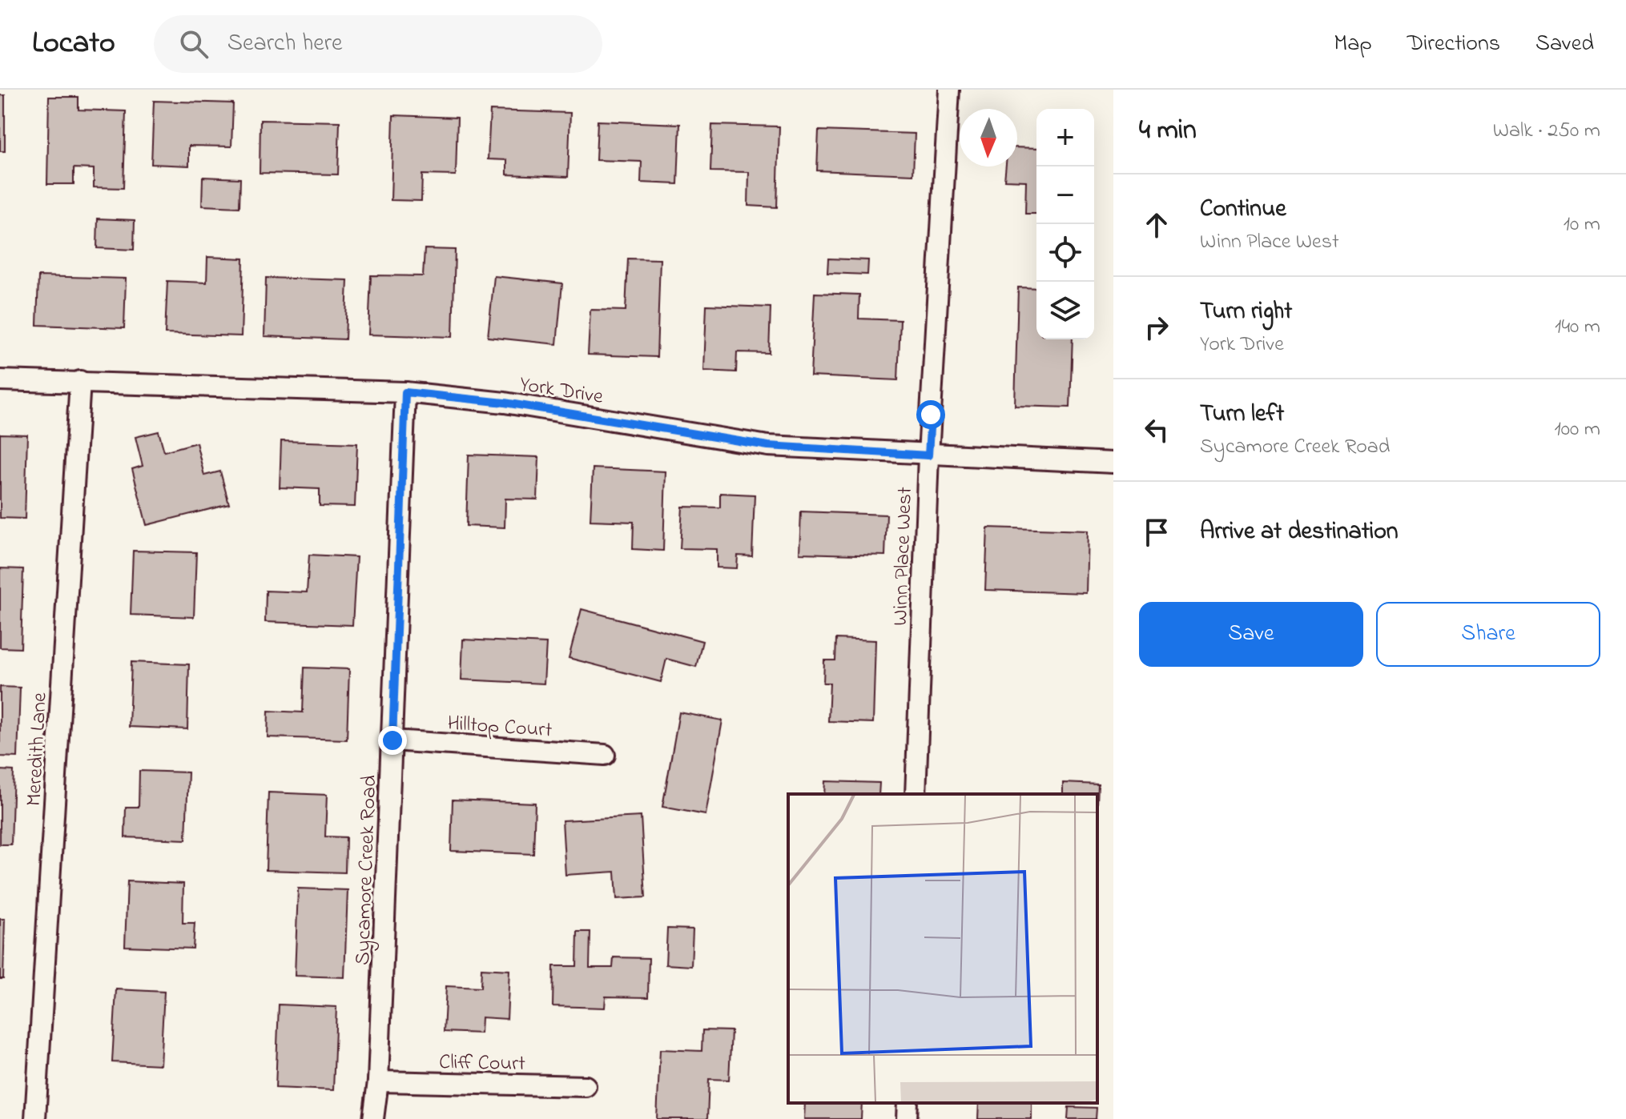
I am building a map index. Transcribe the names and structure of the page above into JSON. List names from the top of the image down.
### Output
{
  "streets": {
    "street": [
      "York Drive",
      "Winn Place West",
      "Hilltop Court",
      "Meredith Lane",
      "Sycamore Creek Road",
      "Cliff Court"
    ]
  },
  "crossings": [
    ["York Drive", "Winn Place West"],
    ["York Drive", "Meredith Lane"],
    ["York Drive", "Sycamore Creek Road"],
    ["Hilltop Court", "Sycamore Creek Road"],
    ["Sycamore Creek Road", "Cliff Court"]
  ],
  "north": "bottom",
  "page": {
    "header": "Locato",
    "search": "Search here",
    "nav": ["Map", "Directions", "Saved"],
    "heading": ["4 min", "Walk · 250 m"],
    "map_buttons": ["+", "−"],
    "list": [
      ["Continue", "Winn Place West", "10 m"],
      ["Turn right", "York Drive", "140 m"],
      ["Turn left", "Sycamore Creek Road", "100 m"],
      "Arrive at destination"
    ],
    "buttons": ["Save", "Share"]
  }
}
